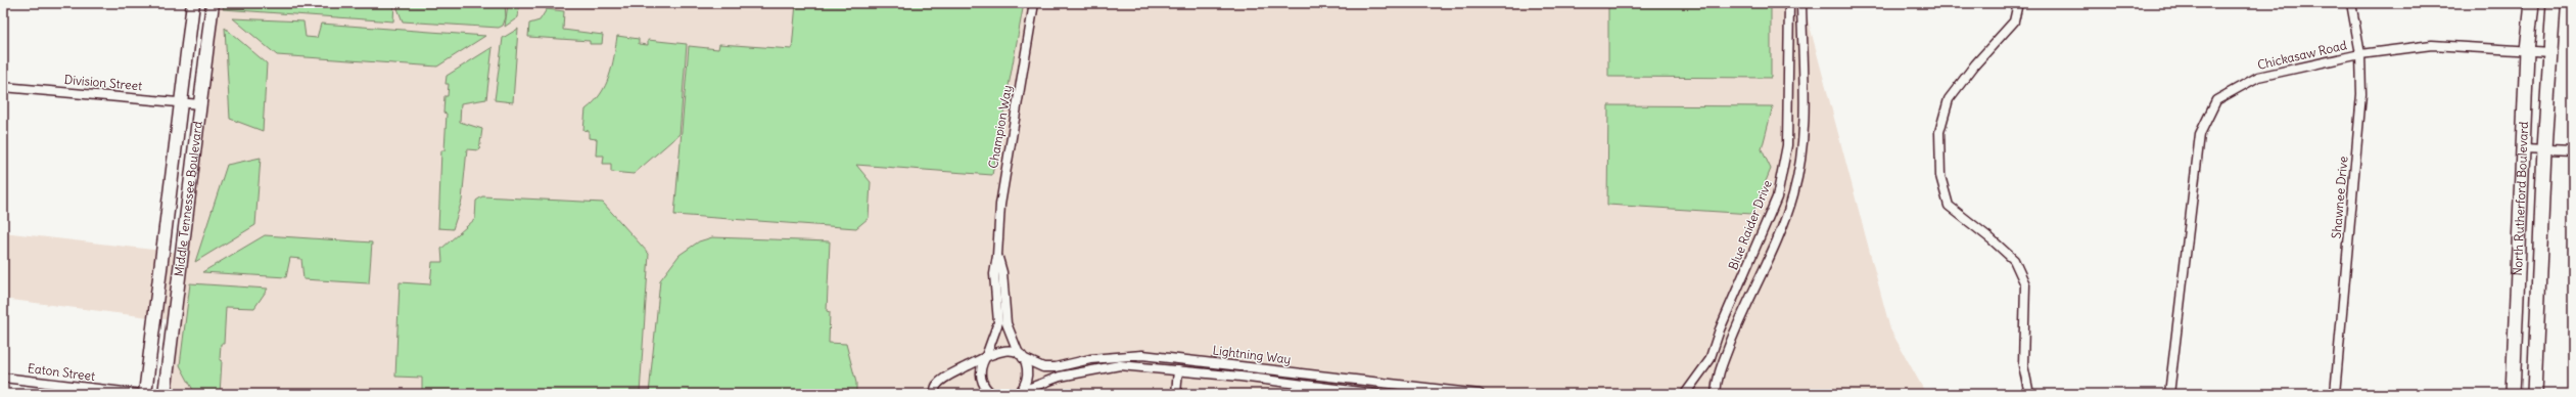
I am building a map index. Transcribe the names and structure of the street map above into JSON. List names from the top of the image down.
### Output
{
  "streets": {
    "main road": ["Middle Tennessee Boulevard", "North Rutherford Boulevard"],
    "street": [
      "Chickasaw Road",
      "Division Street",
      "Champion Way",
      "Shawnee Drive",
      "Blue Raider Drive",
      "Lightning Way",
      "Eaton Street"
    ]
  },
  "crossings": [
    ["Chickasaw Road", "Shawnee Drive"],
    ["Chickasaw Road", "North Rutherford Boulevard"],
    ["Division Street", "Middle Tennessee Boulevard"],
    ["Champion Way", "Lightning Way"]
  ]
}
